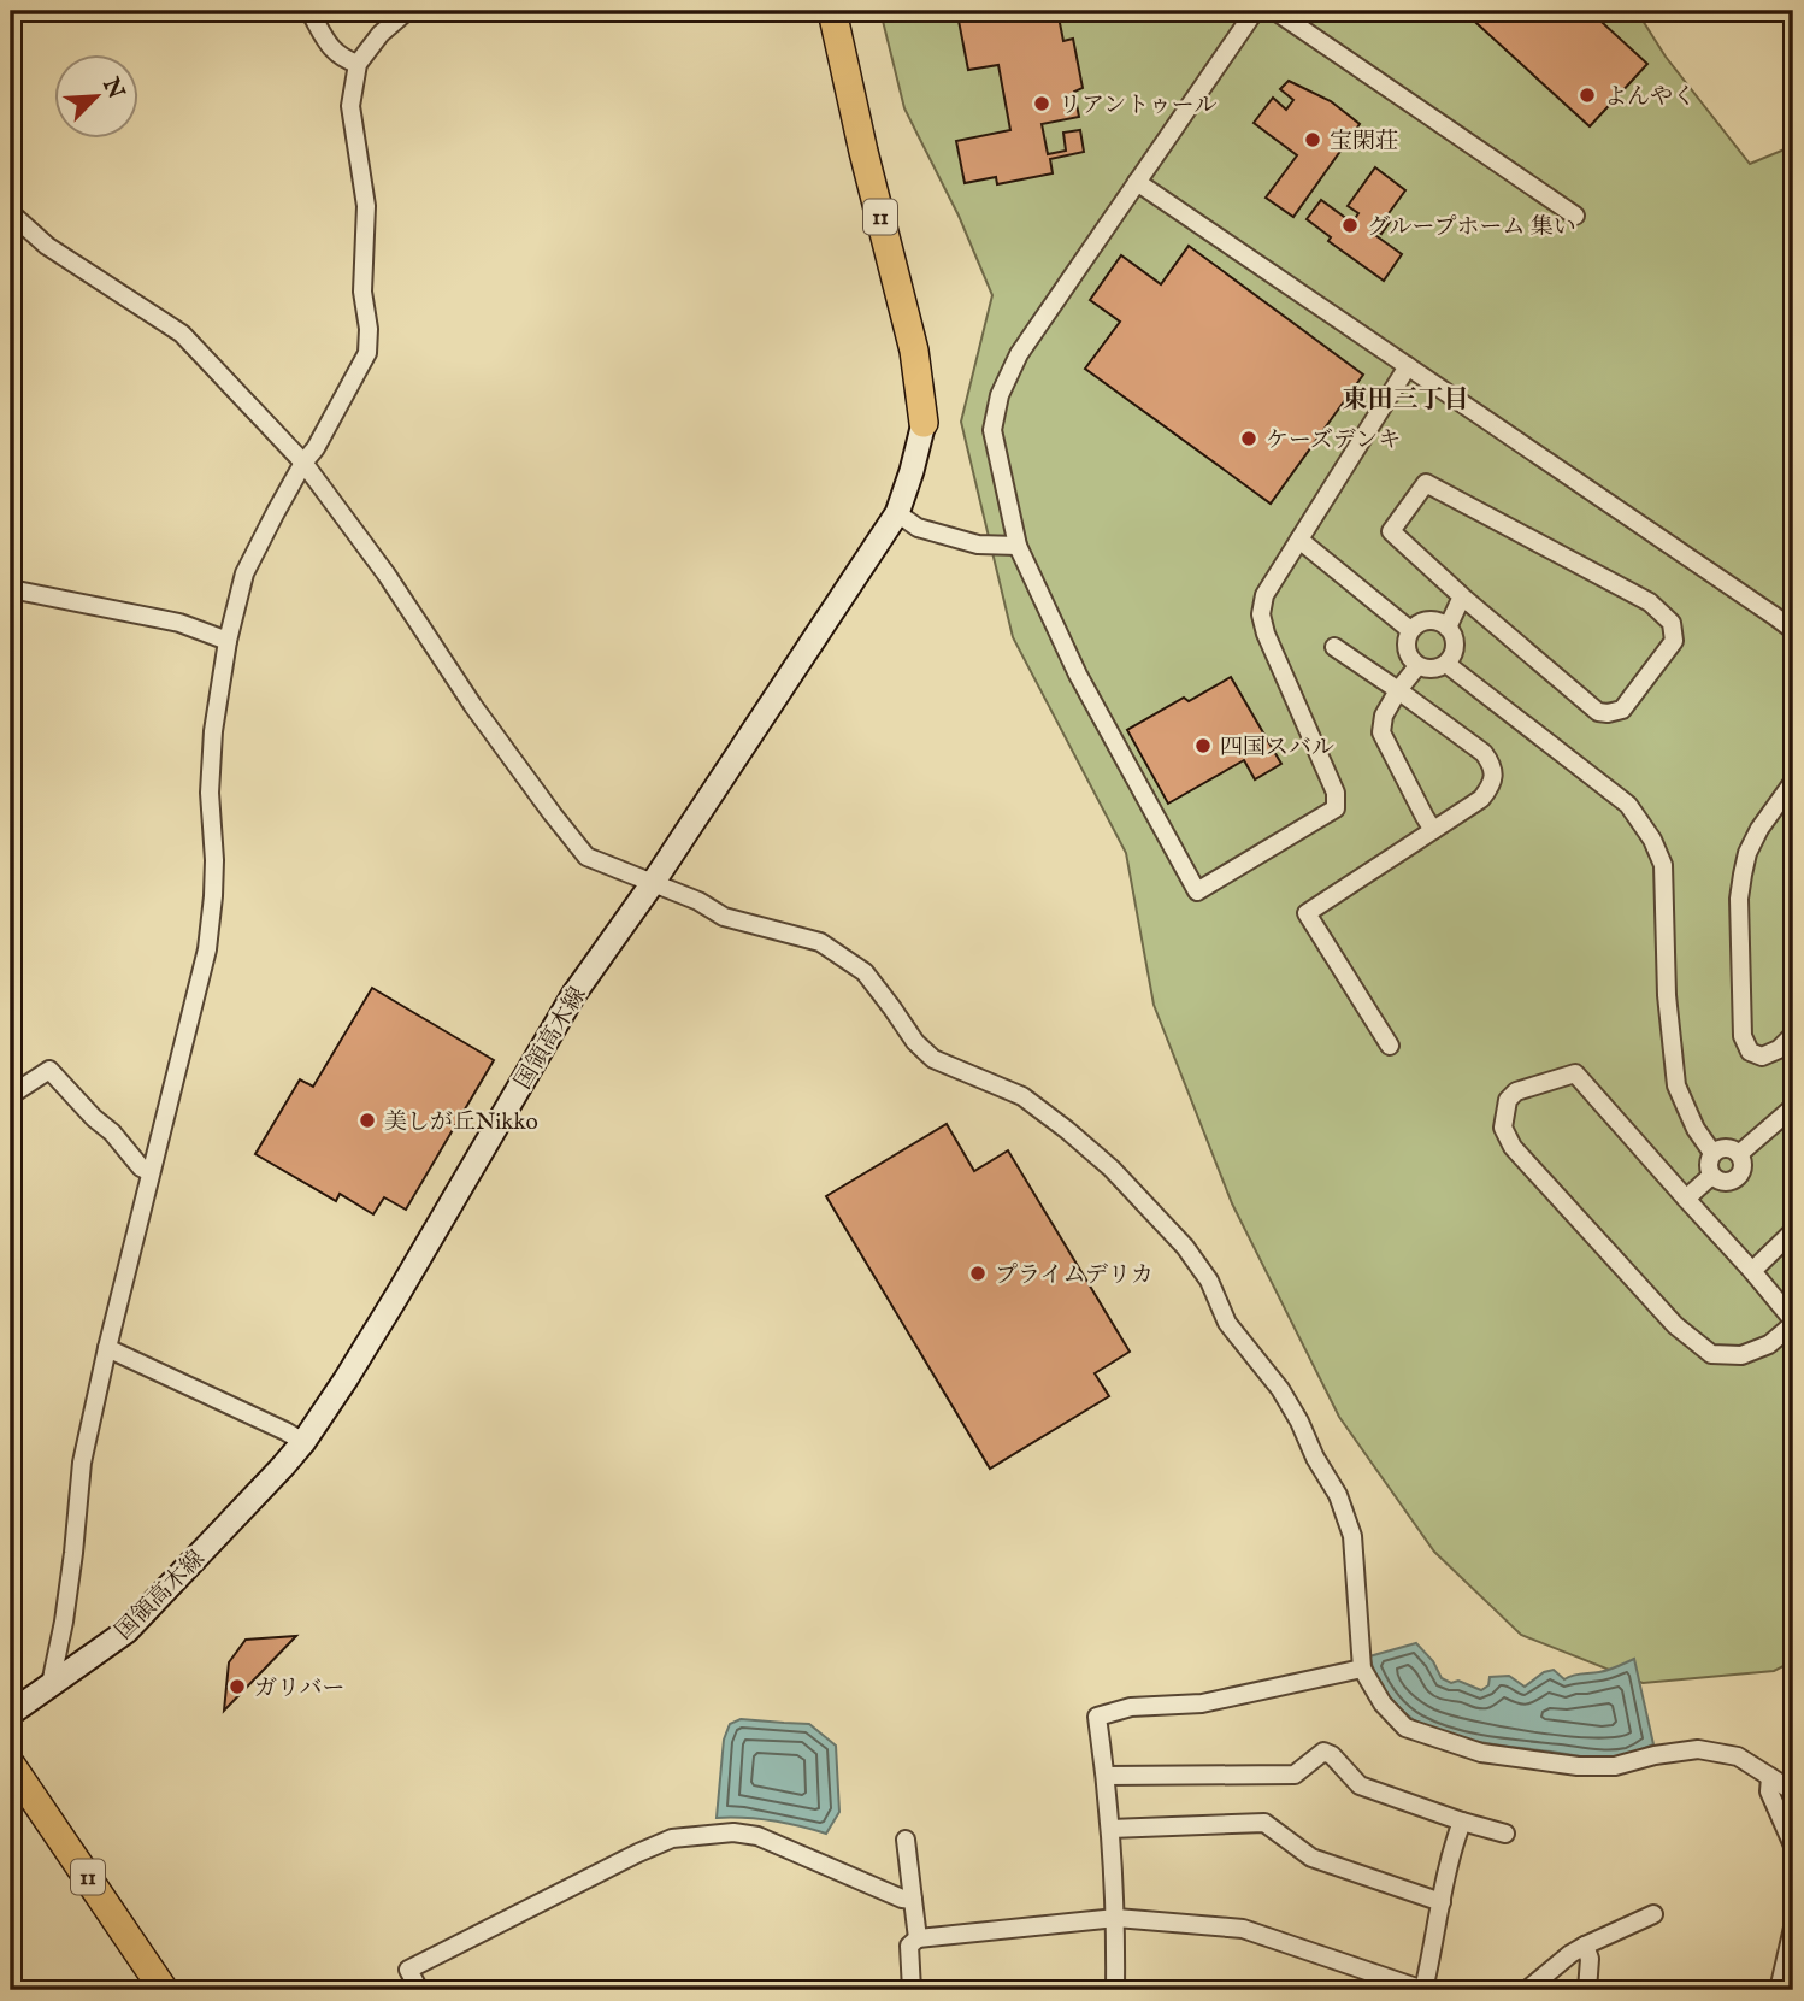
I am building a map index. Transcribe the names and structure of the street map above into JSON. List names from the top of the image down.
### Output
{
  "streets": {
    "highway": ["11"],
    "main road": ["国領高木線"]
  },
  "crossings": [
    ["11", "国領高木線"]
  ],
  "districts": ["東田三丁目"],
  "places": [
    "よんやく",
    "リアントゥール",
    "宝閑荘",
    "グループホーム 集い",
    "ケーズデンキ",
    "四国スバル",
    "美しが丘Nikko",
    "プライムデリカ",
    "ガリバー"
  ],
  "north": "top right"
}
